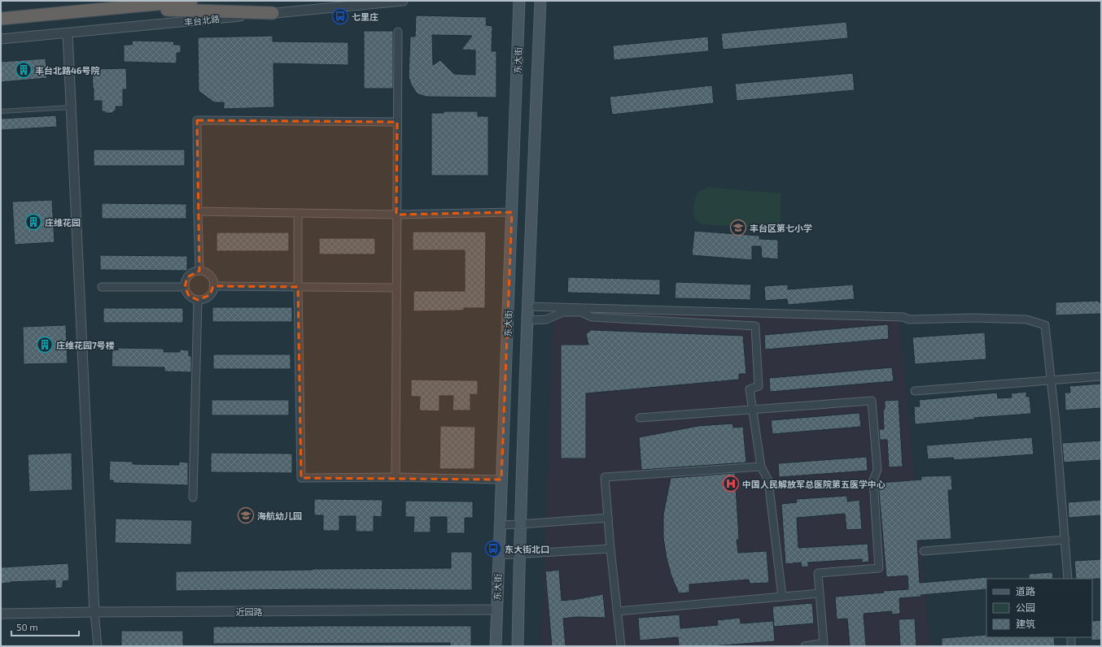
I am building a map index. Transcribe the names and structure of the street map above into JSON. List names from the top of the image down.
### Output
{
  "streets": {
    "main road": ["东大街"],
    "street": ["丰台北路", "近园路"]
  },
  "crossings": [
    ["东大街", "近园路"]
  ],
  "places": {
    "bus stop": ["七里庄", "东大街北口"],
    "building": ["丰台北路46号院", "庄维花园", "庄维花园7号楼"],
    "school or university": ["丰台区第七小学", "海航幼儿园"],
    "hospital": ["中国人民解放军总医院第五医学中心"]
  },
  "legend": ["道路", "公园", "建筑"],
  "scale_bar": "50 m"
}
